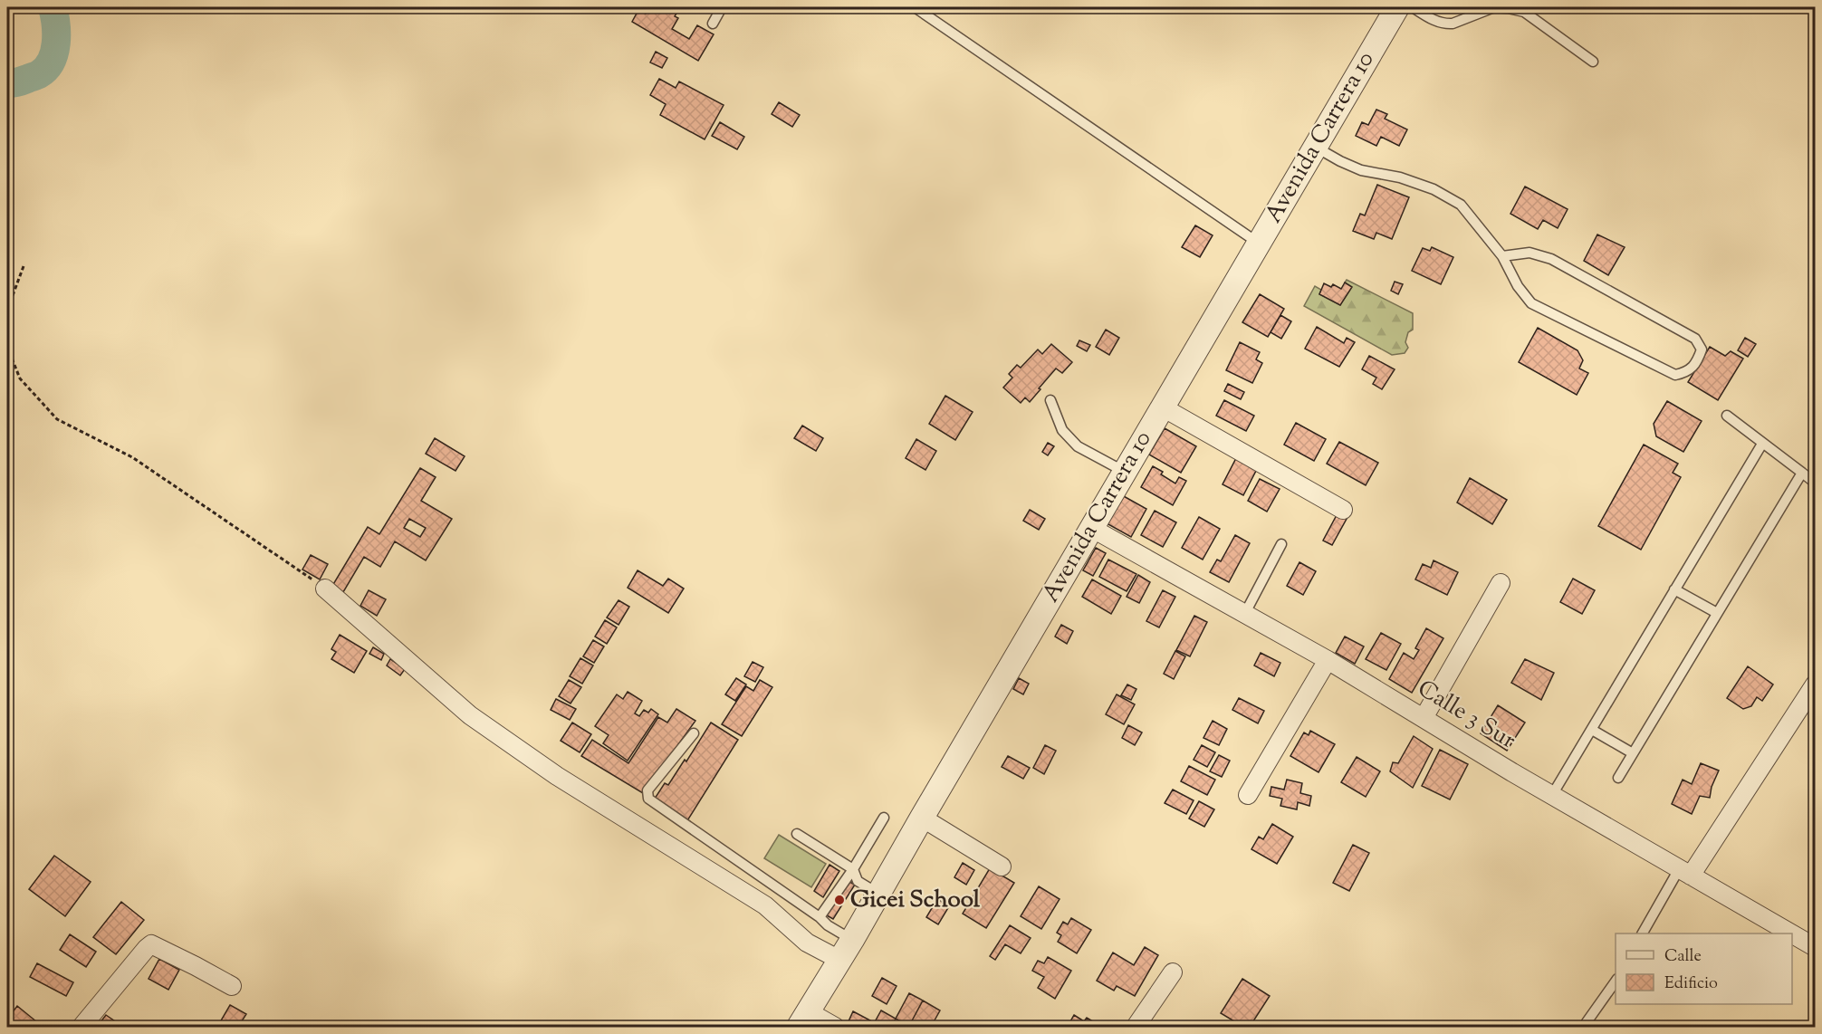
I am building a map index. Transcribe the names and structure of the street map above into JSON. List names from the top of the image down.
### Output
{
  "streets": {
    "street": ["Avenida Carrera 10", "Calle 3 Sur"]
  },
  "crossings": [
    ["Avenida Carrera 10", "Calle 3 Sur"]
  ],
  "places": ["Gicei School"],
  "legend": ["Calle", "Edificio"]
}
